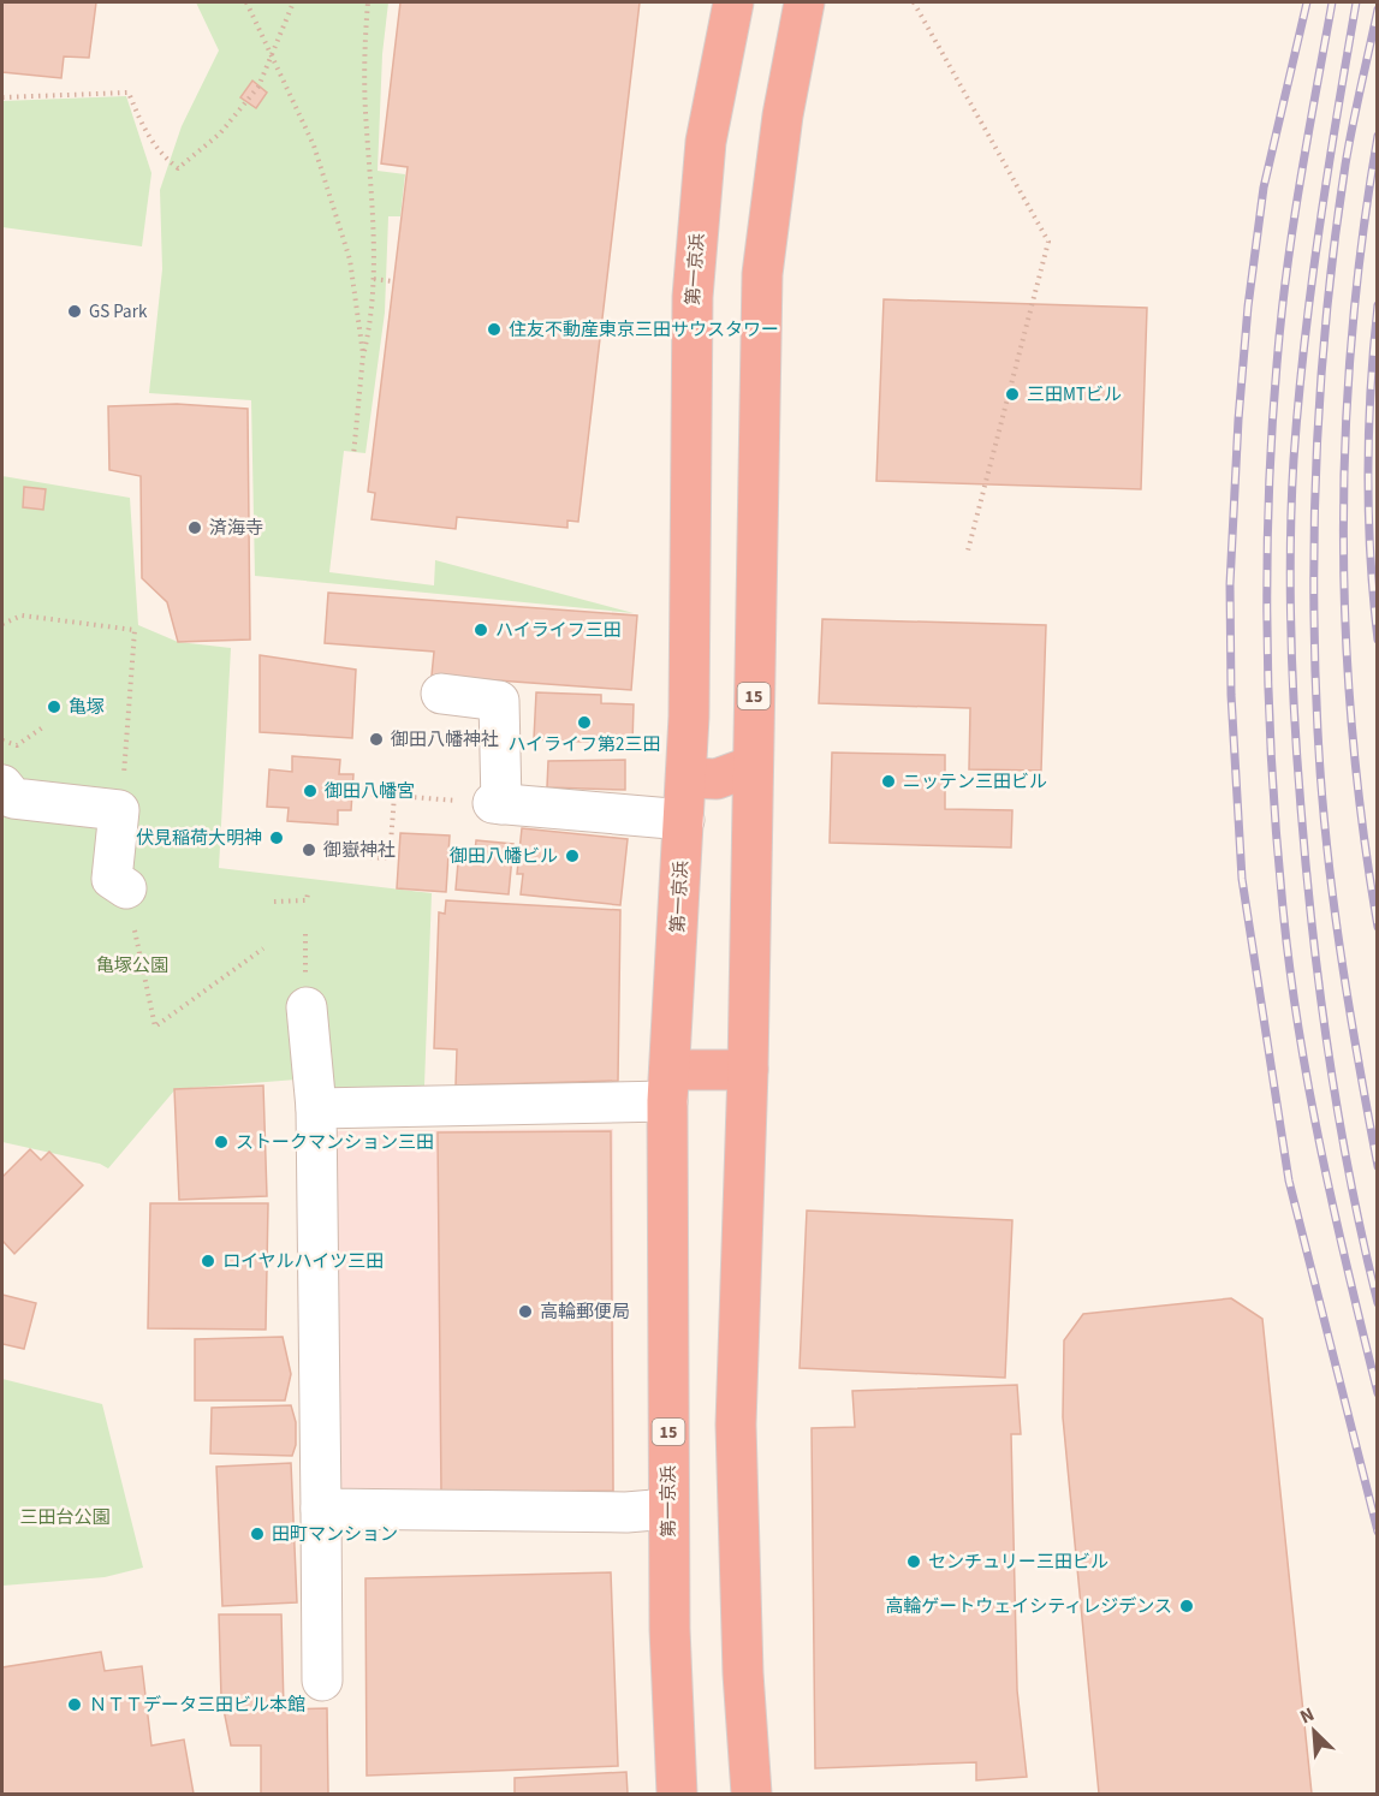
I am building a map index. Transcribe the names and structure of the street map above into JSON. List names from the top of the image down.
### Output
{
  "streets": {
    "highway": ["第一京浜", "15"]
  },
  "parks": ["亀塚公園", "三田台公園"],
  "places": [
    "GS Park",
    "住友不動産東京三田サウスタワー",
    "三田MTビル",
    "済海寺",
    "ハイライフ三田",
    "亀塚",
    "ハイライフ第2三田",
    "御田八幡神社",
    "ニッテン三田ビル",
    "御田八幡宮",
    "伏見稲荷大明神",
    "御嶽神社",
    "御田八幡ビル",
    "ストークマンション三田",
    "ロイヤルハイツ三田",
    "高輪郵便局",
    "田町マンション",
    "センチュリー三田ビル",
    "高輪ゲートウェイシティレジデンス",
    "ＮＴＴデータ三田ビル本館"
  ],
  "north": "top left"
}
